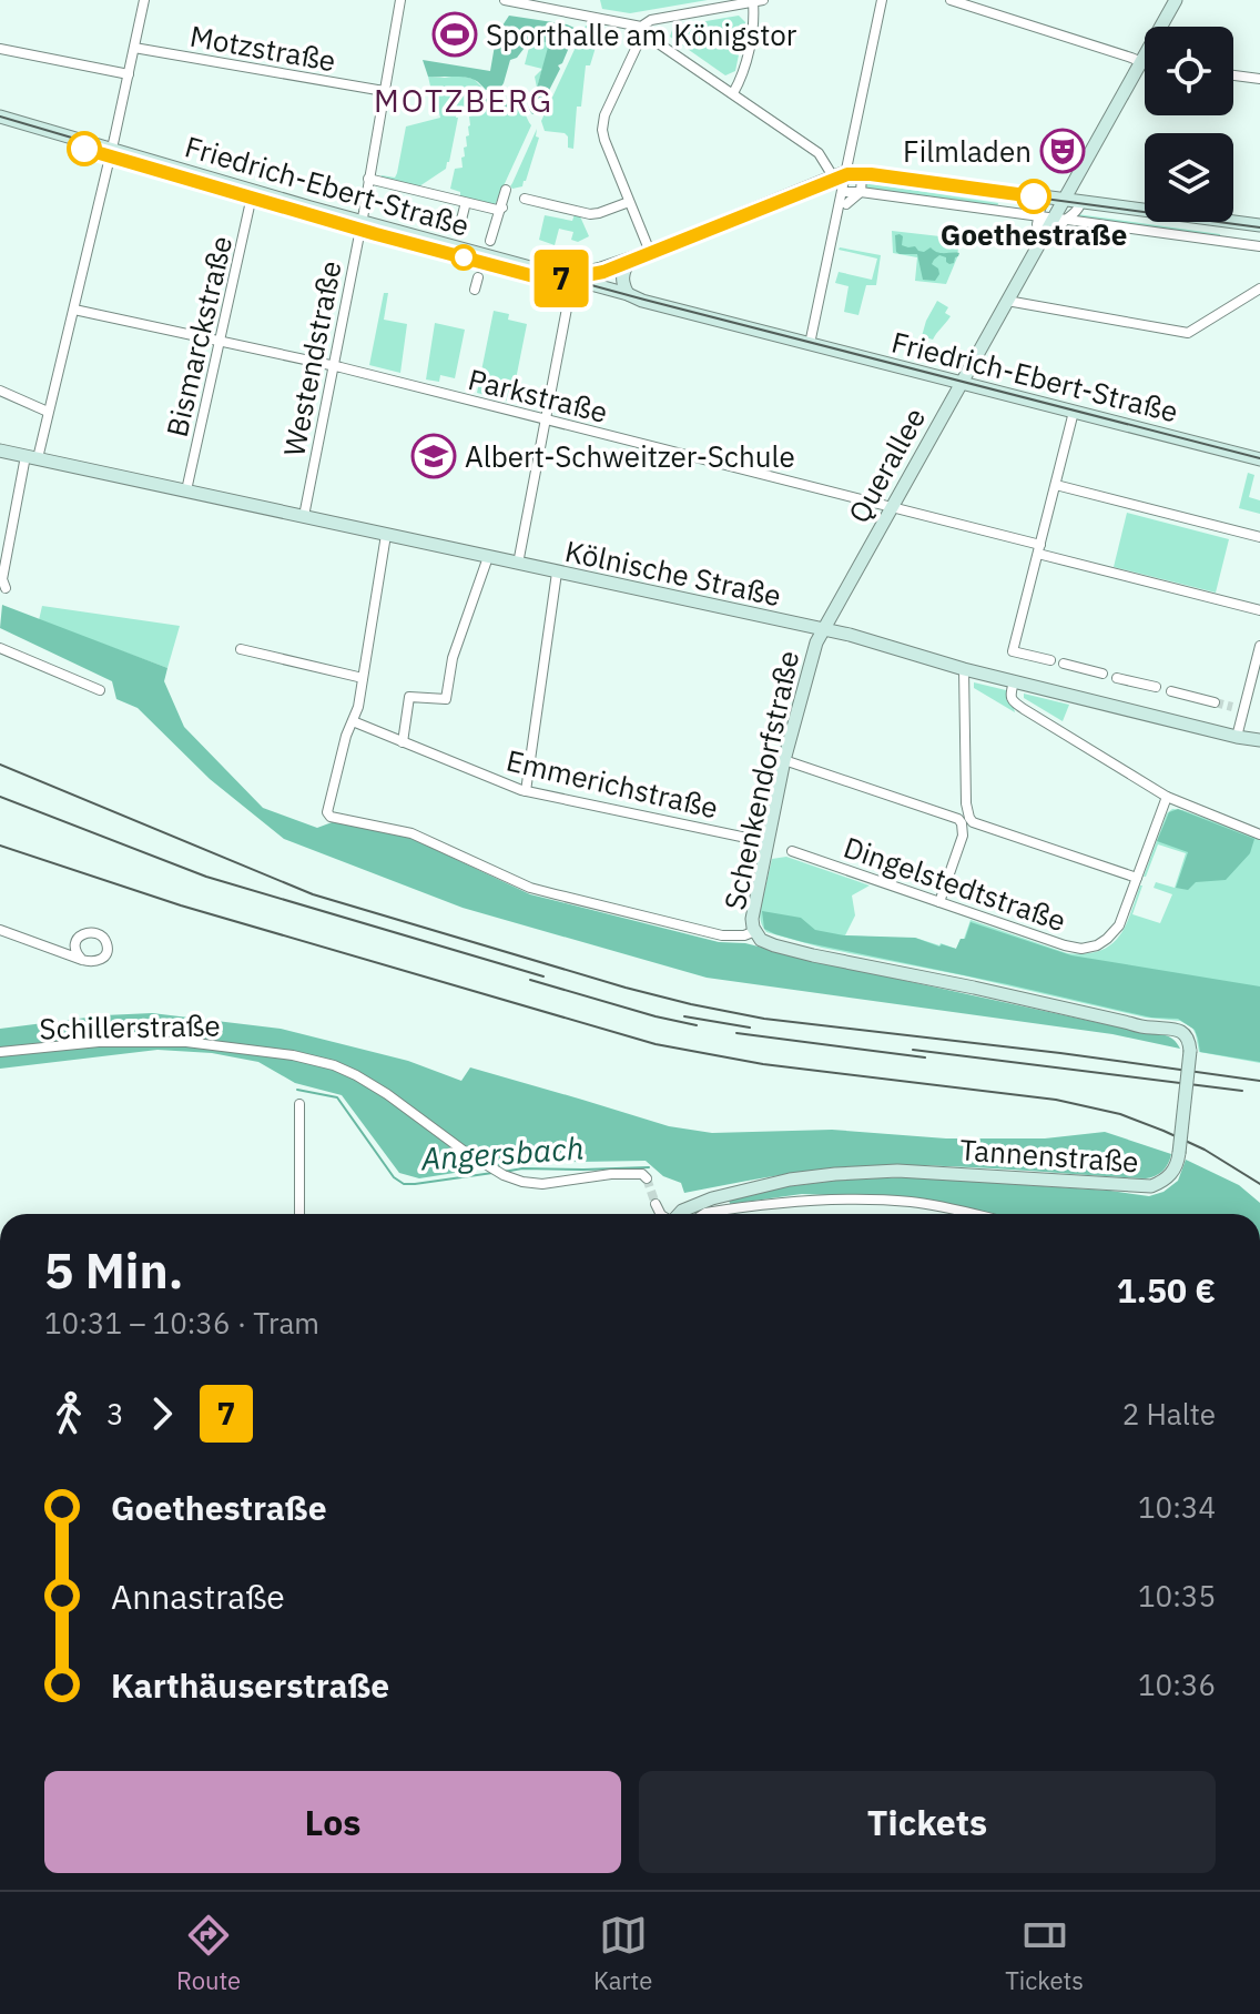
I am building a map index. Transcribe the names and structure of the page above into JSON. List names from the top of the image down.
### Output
{
  "streets": {
    "main road": [
      "Friedrich-Ebert-Straße",
      "Querallee",
      "Kölnische Straße",
      "Schenkendorfstraße",
      "Tannenstraße"
    ],
    "street": [
      "Motzstraße",
      "Bismarckstraße",
      "Westendstraße",
      "Parkstraße",
      "Emmerichstraße",
      "Dingelstedtstraße",
      "Schillerstraße"
    ]
  },
  "crossings": [
    ["Motzstraße", "Westendstraße"],
    ["Friedrich-Ebert-Straße", "Bismarckstraße"],
    ["Friedrich-Ebert-Straße", "Westendstraße"],
    ["Friedrich-Ebert-Straße", "Querallee"],
    ["Bismarckstraße", "Parkstraße"],
    ["Bismarckstraße", "Kölnische Straße"],
    ["Westendstraße", "Parkstraße"],
    ["Westendstraße", "Kölnische Straße"],
    ["Parkstraße", "Querallee"],
    ["Querallee", "Kölnische Straße"],
    ["Querallee", "Schenkendorfstraße"],
    ["Kölnische Straße", "Schenkendorfstraße"],
    ["Schenkendorfstraße", "Emmerichstraße"],
    ["Schenkendorfstraße", "Tannenstraße"],
    ["Emmerichstraße", "Tannenstraße"]
  ],
  "districts": ["MOTZBERG"],
  "water": ["Angersbach"],
  "places": {
    "sports": ["Sporthalle am Königstor"],
    "theatre": ["Filmladen"],
    "other": ["Goethestraße"],
    "school or university": ["Albert-Schweitzer-Schule"]
  },
  "lines": ["tram line 7"],
  "page": {
    "on_map": "7",
    "heading": ["5 Min.", "10:31 – 10:36 · Tram", "1.50 €"],
    "legs": ["3", "7", "2 Halte"],
    "list": [
      {
        "name": "Goethestraße",
        "value": "10:34"
      },
      {
        "name": "Annastraße",
        "value": "10:35"
      },
      {
        "name": "Karthäuserstraße",
        "value": "10:36"
      }
    ],
    "buttons": ["Los", "Tickets"],
    "tabs": ["Route", "Karte", "Tickets"]
  }
}
